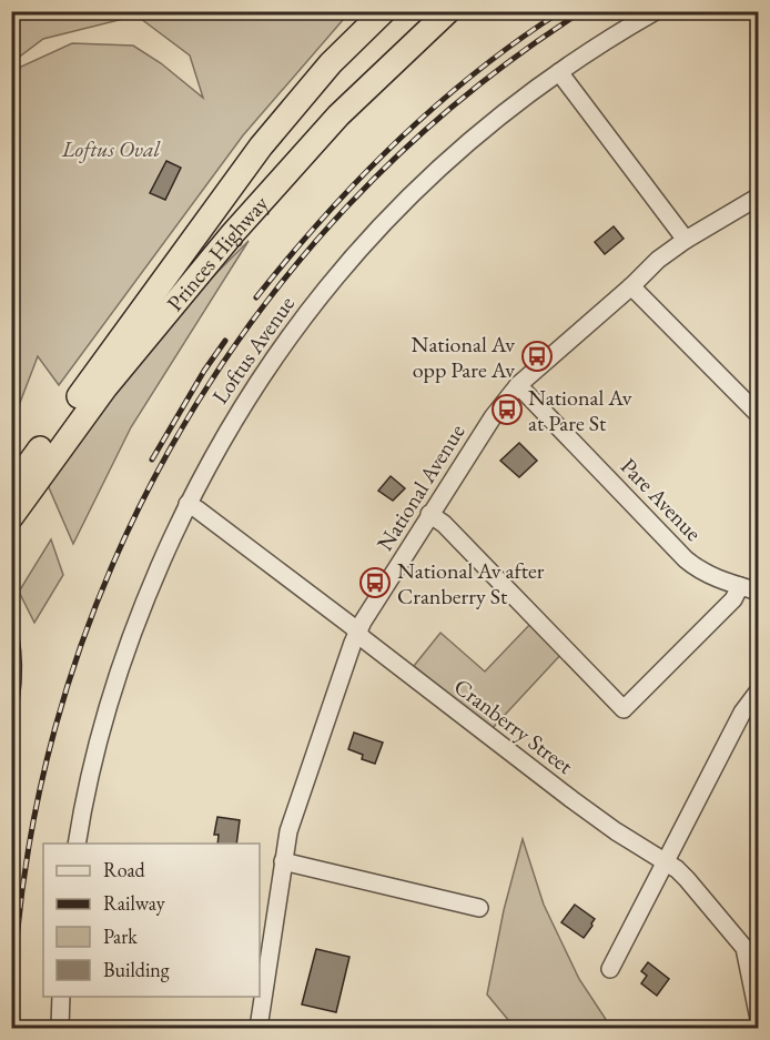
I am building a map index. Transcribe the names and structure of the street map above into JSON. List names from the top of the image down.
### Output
{
  "streets": {
    "highway": ["Princes Highway"],
    "street": [
      "Loftus Avenue",
      "National Avenue",
      "Pare Avenue",
      "Cranberry Street"
    ]
  },
  "crossings": [
    ["Loftus Avenue", "Cranberry Street"],
    ["National Avenue", "Pare Avenue"],
    ["National Avenue", "Cranberry Street"]
  ],
  "parks": ["Loftus Oval"],
  "places": {
    "bus stop": ["National Av opp Pare Av", "National Av at Pare St", "National Av after Cranberry St"]
  },
  "legend": [
    "Road",
    "Railway",
    "Park",
    "Building"
  ]
}
